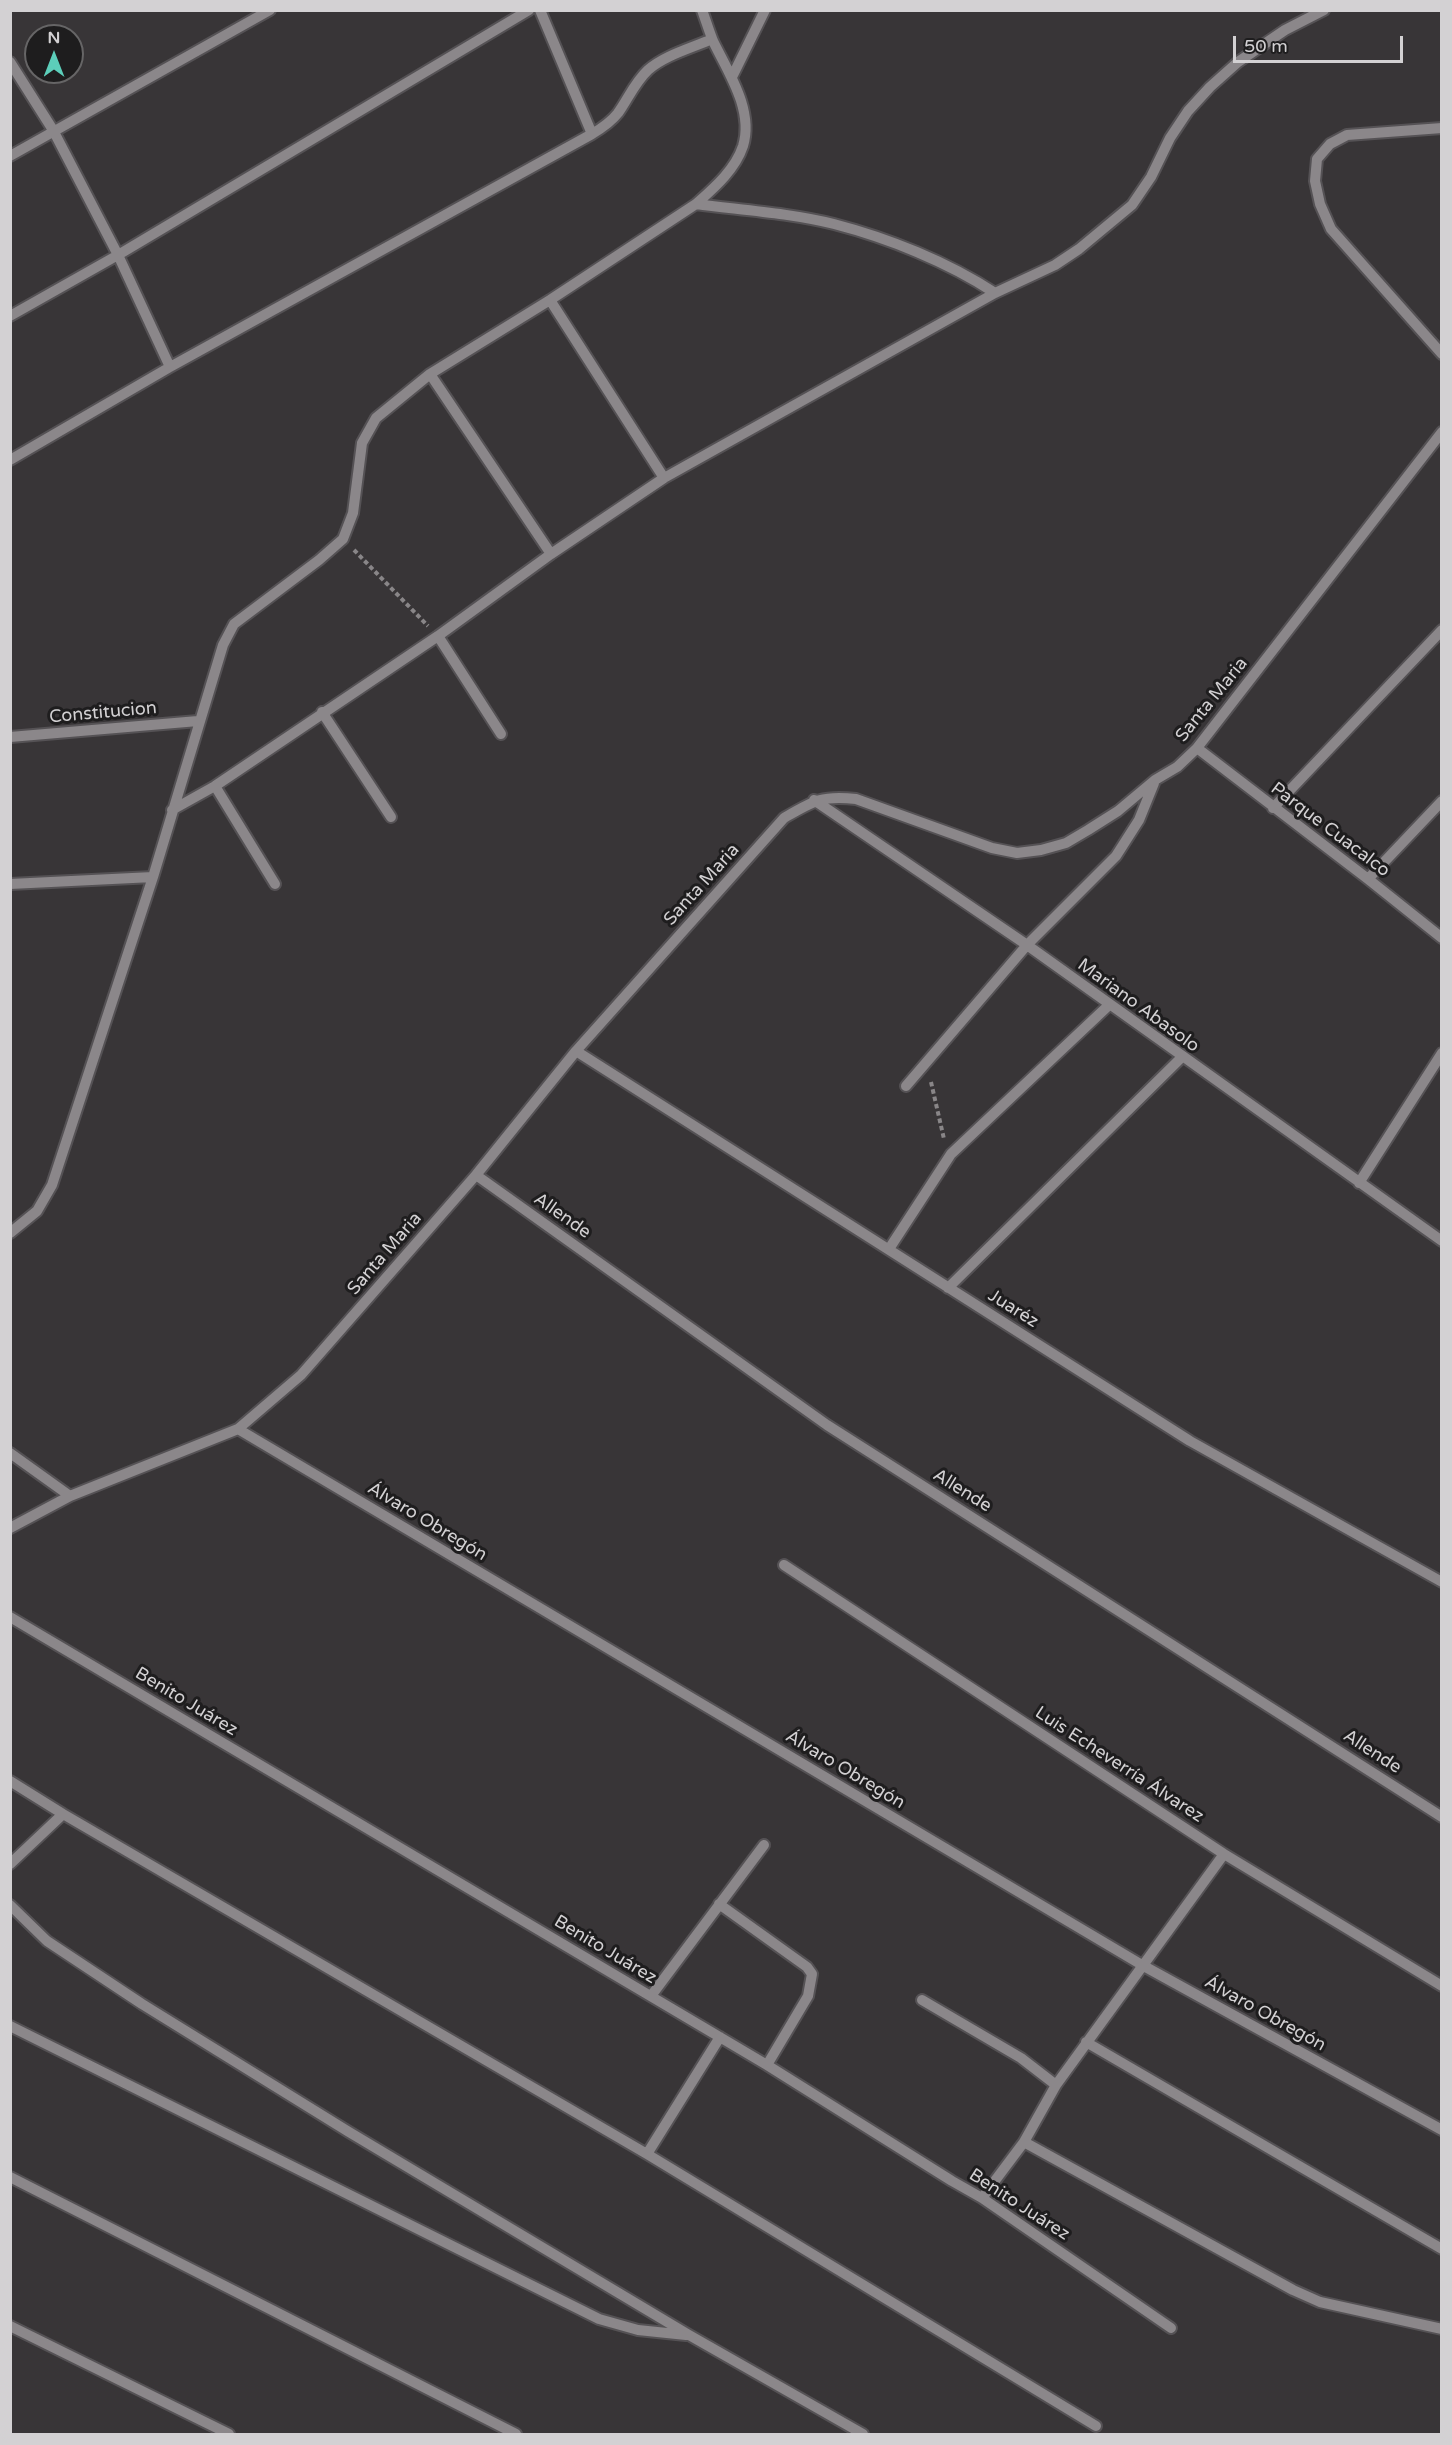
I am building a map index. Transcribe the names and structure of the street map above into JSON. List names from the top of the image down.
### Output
{
  "streets": {
    "street": [
      "Santa Maria",
      "Constitucion",
      "Parque Cuacalco",
      "Mariano Abasolo",
      "Allende",
      "Juaréz",
      "Álvaro Obregón",
      "Benito Juárez",
      "Luis Echeverría Álvarez"
    ]
  },
  "crossings": [
    ["Santa Maria", "Parque Cuacalco"],
    ["Santa Maria", "Mariano Abasolo"],
    ["Santa Maria", "Allende"],
    ["Santa Maria", "Juaréz"],
    ["Santa Maria", "Álvaro Obregón"]
  ],
  "scale_bar": "50 m",
  "north": "top"
}
